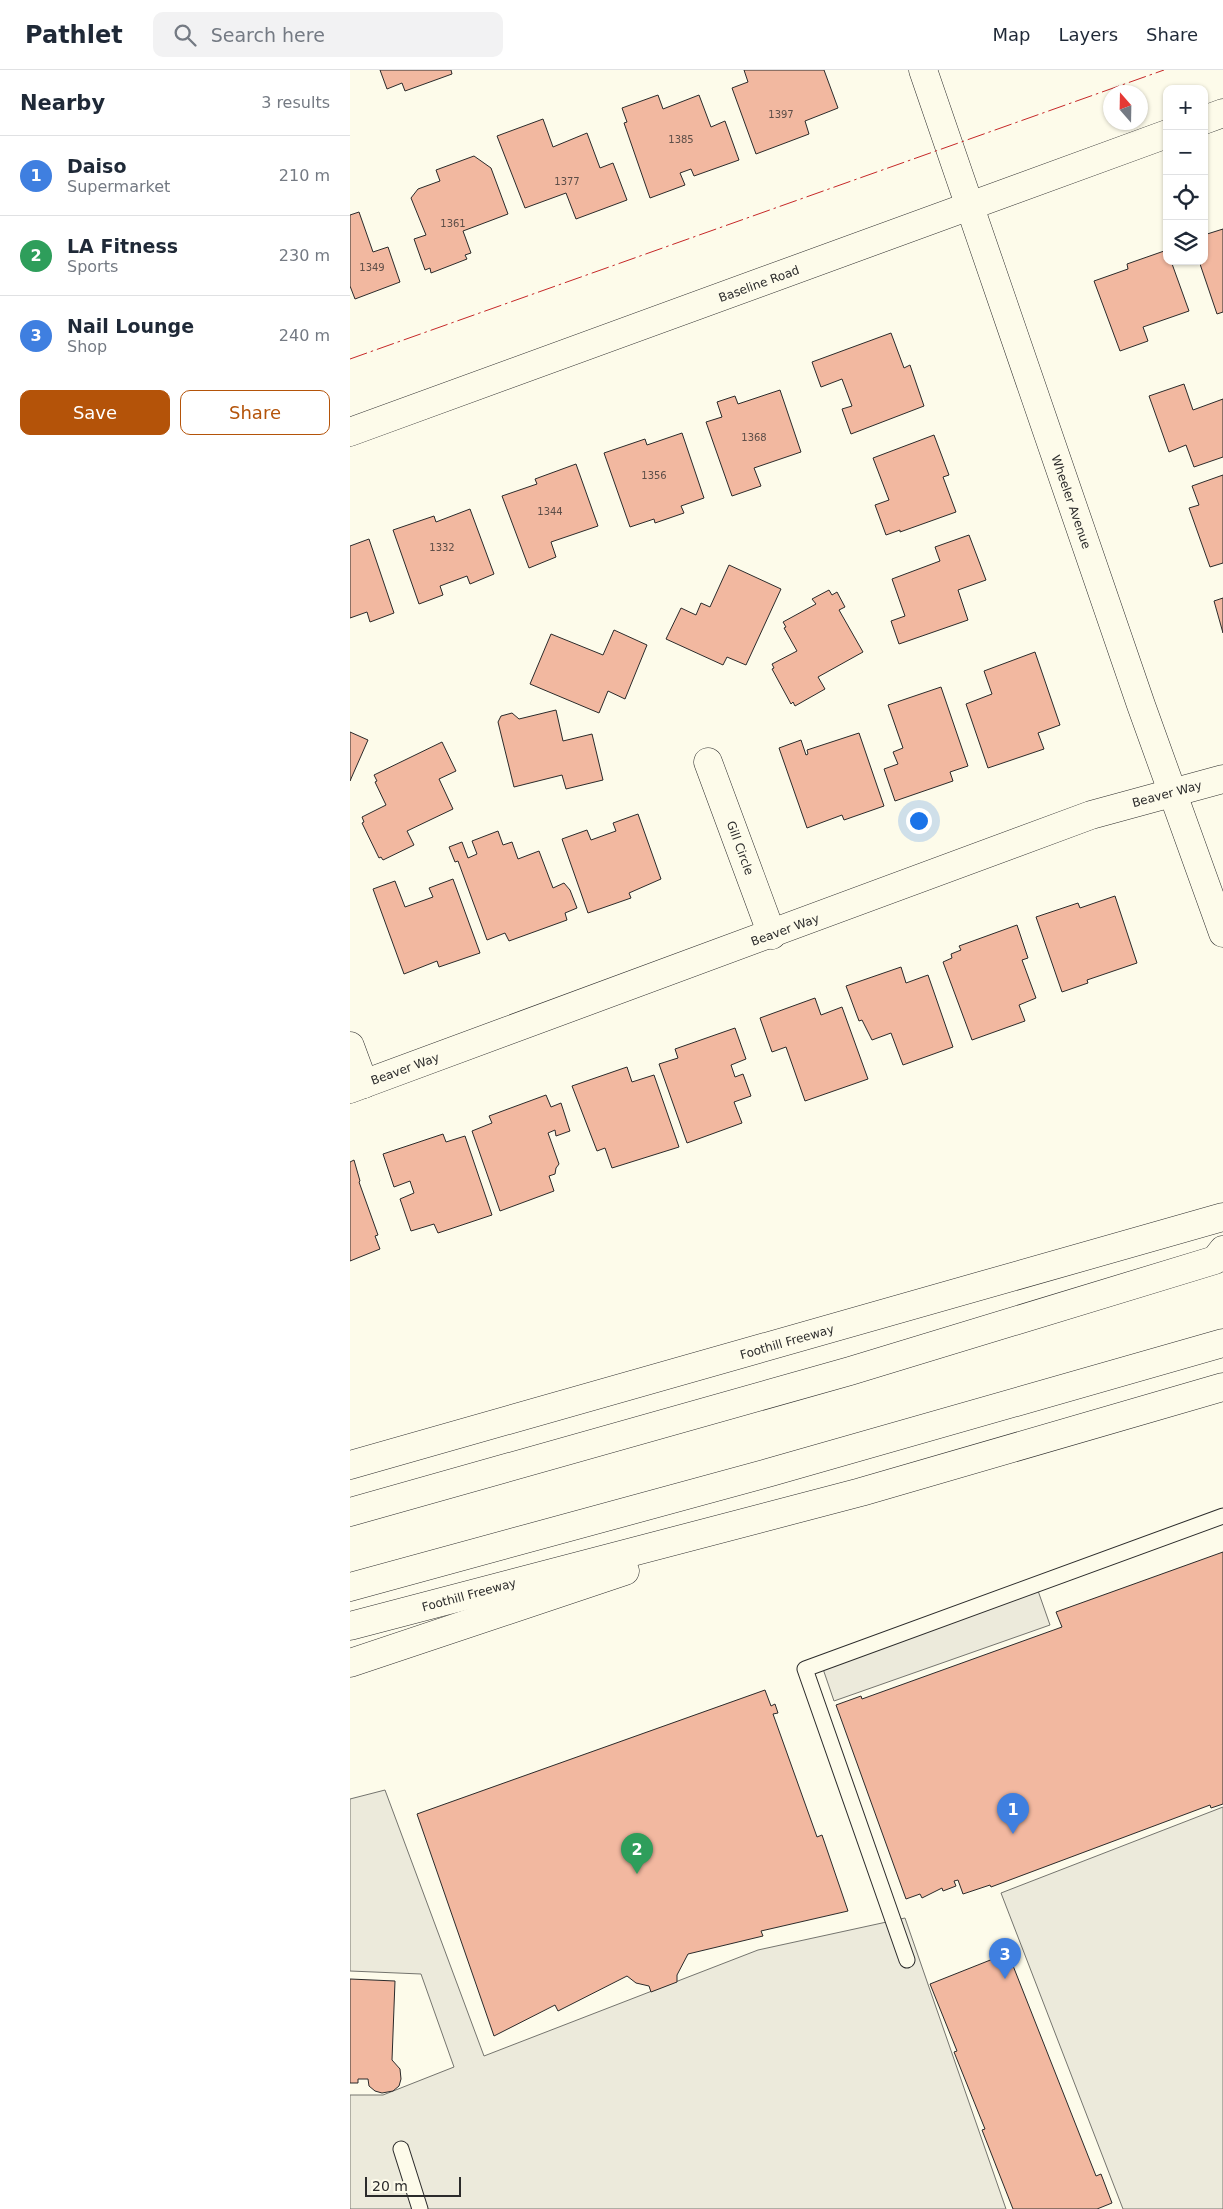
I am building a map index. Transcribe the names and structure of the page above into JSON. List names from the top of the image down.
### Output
{
  "streets": {
    "main road": [
      "Baseline Road",
      "Wheeler Avenue",
      "Beaver Way",
      "Gill Circle",
      "Foothill Freeway"
    ]
  },
  "crossings": [
    ["Baseline Road", "Wheeler Avenue"],
    ["Wheeler Avenue", "Beaver Way"],
    ["Beaver Way", "Gill Circle"]
  ],
  "house_numbers": [
    "1397",
    "1385",
    "1377",
    "1361",
    "1349",
    "1368",
    "1356",
    "1344",
    "1332"
  ],
  "scale_bar": "20 m",
  "north": "top",
  "page": {
    "header": "Pathlet",
    "search": "Search here",
    "nav": ["Map", "Layers", "Share"],
    "heading": ["Nearby", "3 results"],
    "map_buttons": ["+", "−"],
    "list": [
      {
        "mark": "1",
        "name": "Daiso",
        "note": "Supermarket",
        "value": "210 m"
      },
      {
        "mark": "2",
        "name": "LA Fitness",
        "note": "Sports",
        "value": "230 m"
      },
      {
        "mark": "3",
        "name": "Nail Lounge",
        "note": "Shop",
        "value": "240 m"
      }
    ],
    "buttons": ["Save", "Share"],
    "pins": ["1", "2", "3"],
    "scale": "20 m"
  }
}
